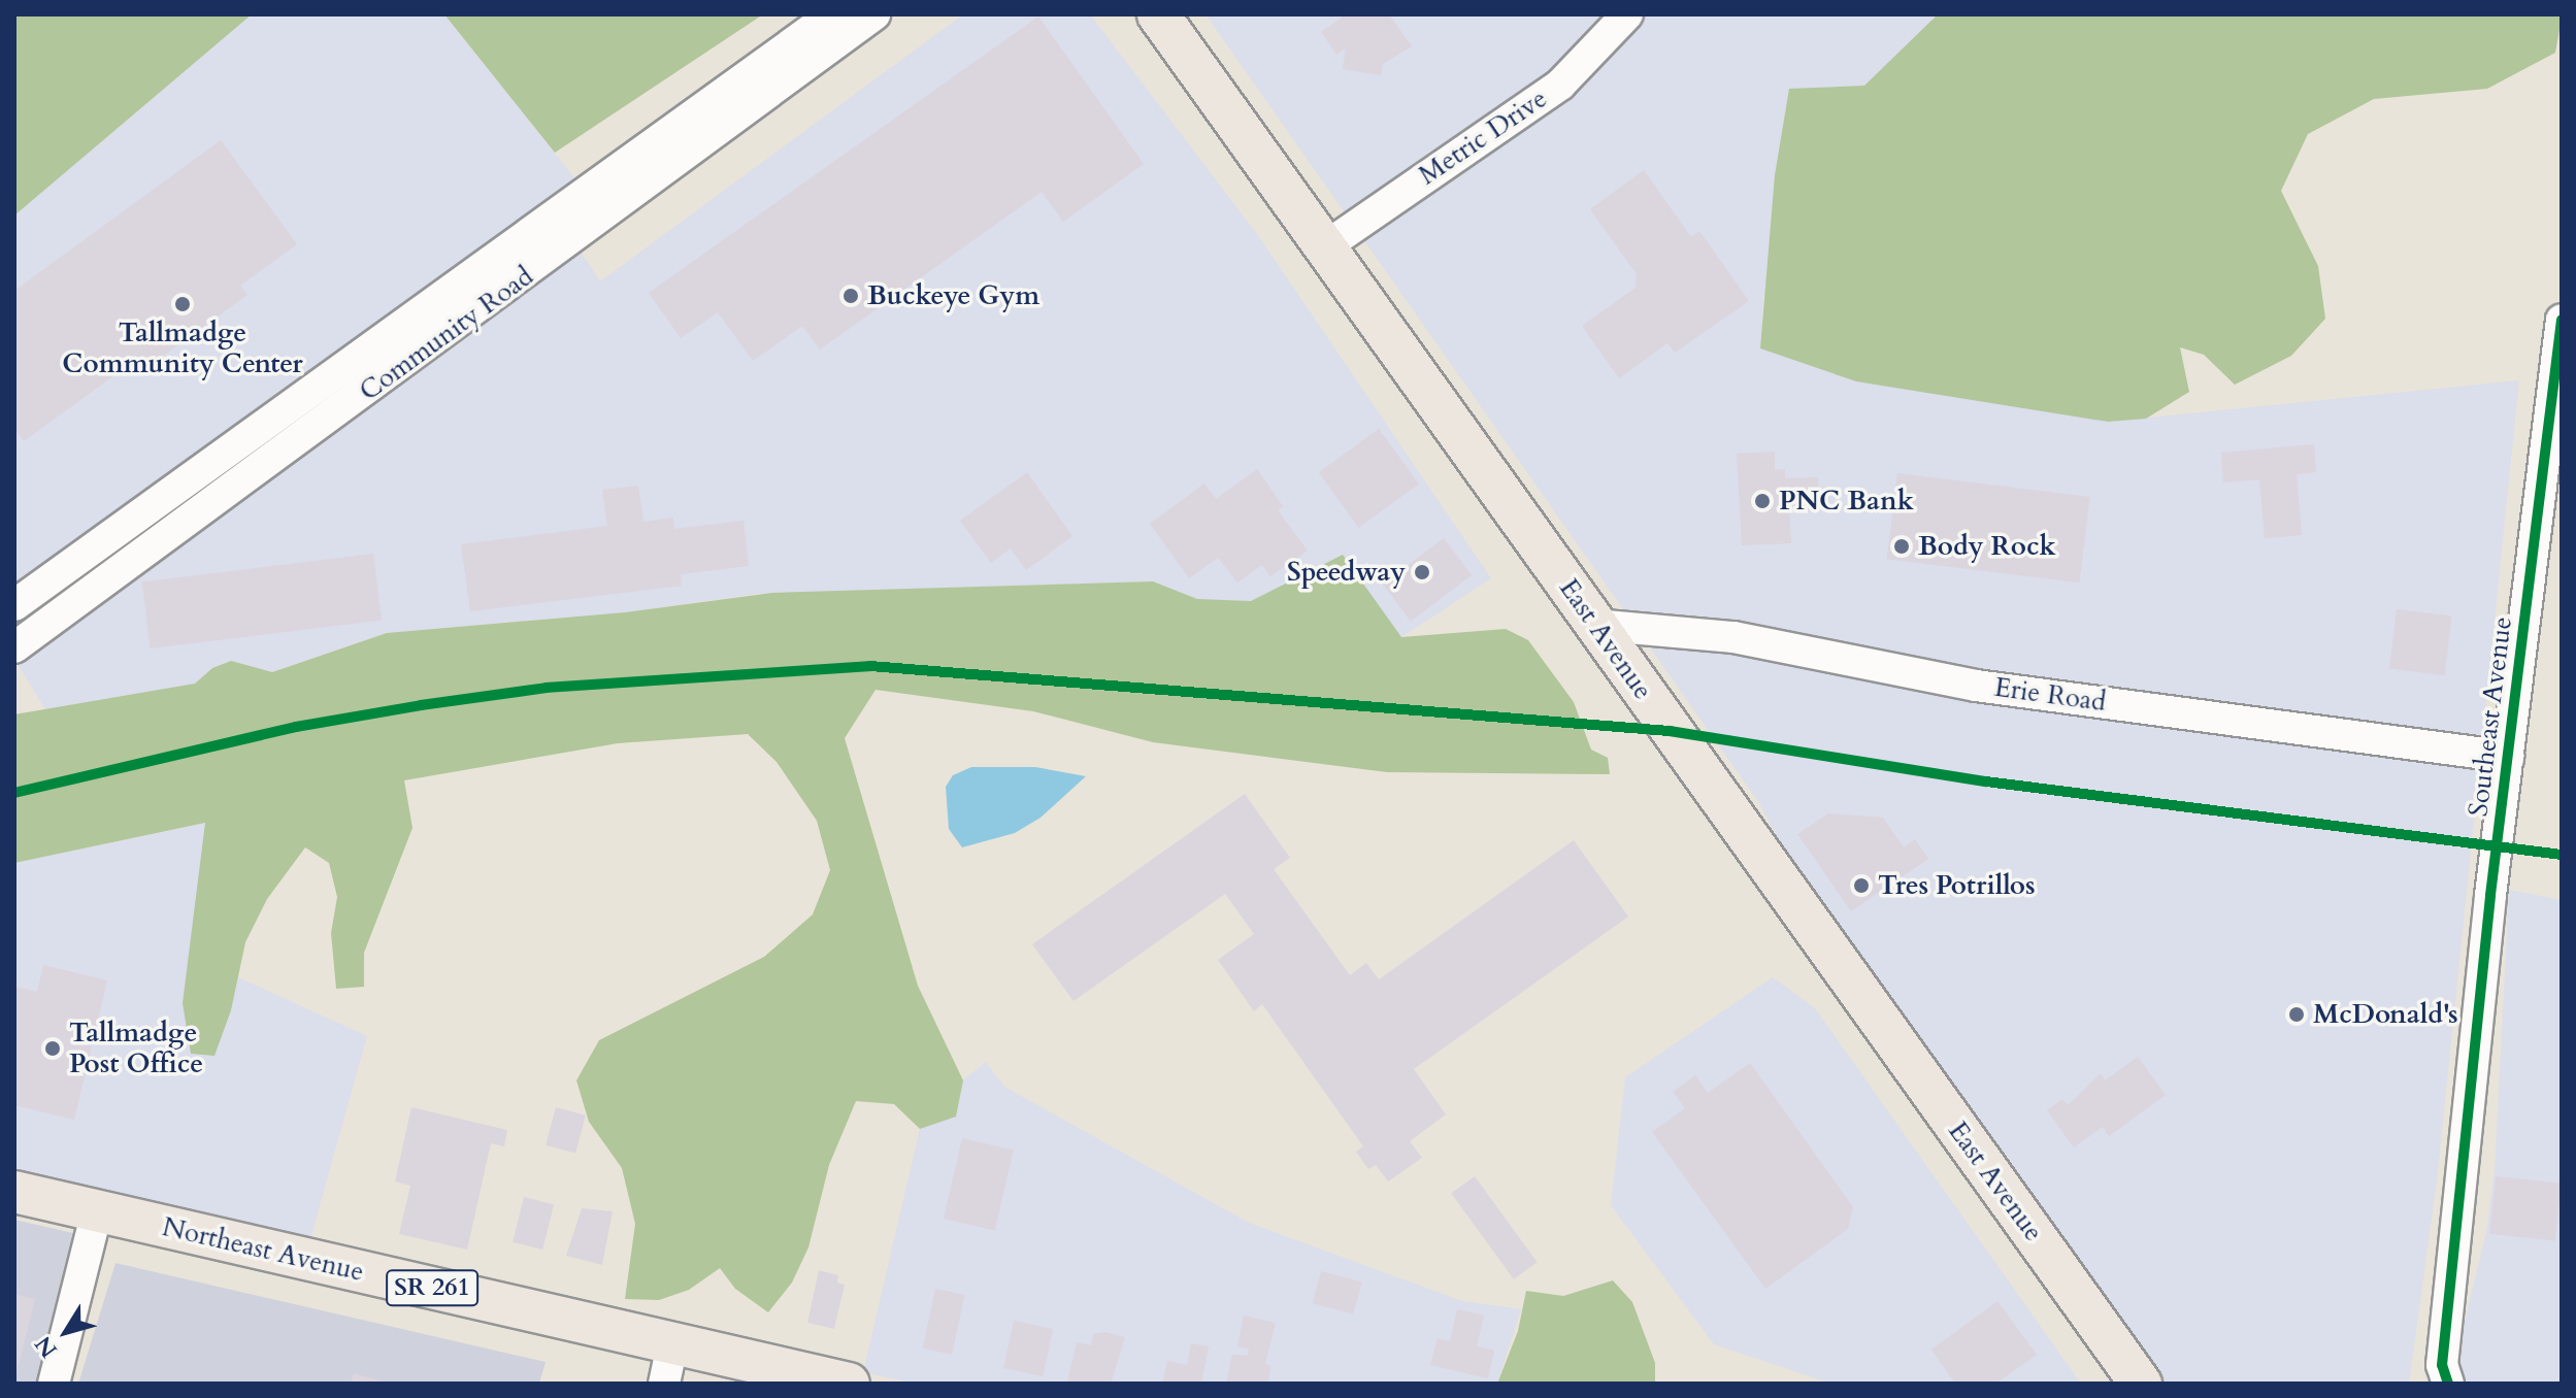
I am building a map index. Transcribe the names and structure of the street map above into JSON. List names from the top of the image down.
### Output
{
  "streets": {
    "main road": ["East Avenue", "Northeast Avenue", "SR 261"],
    "street": [
      "Metric Drive",
      "Community Road",
      "Erie Road",
      "Southeast Avenue"
    ]
  },
  "crossings": [
    ["Metric Drive", "East Avenue"],
    ["East Avenue", "Erie Road"],
    ["Erie Road", "Southeast Avenue"]
  ],
  "places": [
    "Buckeye Gym",
    "Tallmadge Community Center",
    "PNC Bank",
    "Body Rock",
    "Speedway",
    "Tres Potrillos",
    "McDonald's",
    "Tallmadge Post Office"
  ],
  "north": "bottom left"
}
